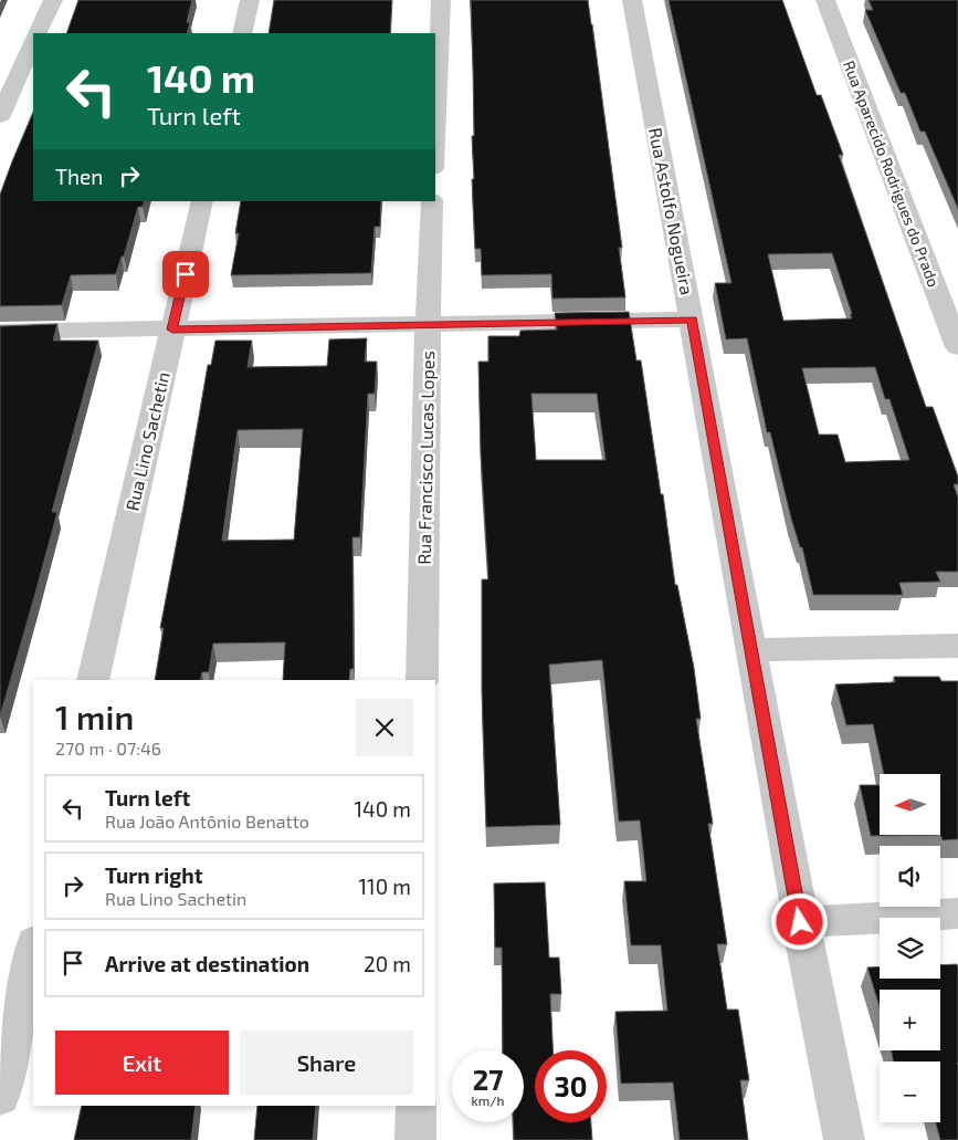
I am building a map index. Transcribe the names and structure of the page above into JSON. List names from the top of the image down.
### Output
{
  "streets": {
    "street": [
      "Rua Aparecido Rodrigues do Prado",
      "Rua Astolfo Nogueira",
      "Rua Lino Sachetin",
      "Rua Francisco Lucas Lopes"
    ]
  },
  "north": "left",
  "page": {
    "turn": ["140 m", "Turn left"],
    "then": "Then",
    "heading": ["1 min", "270 m · 07:46"],
    "map_buttons": ["+", "−"],
    "list": [
      {
        "name": "Turn left",
        "note": "Rua João Antônio Benatto",
        "value": "140 m"
      },
      {
        "name": "Turn right",
        "note": "Rua Lino Sachetin",
        "value": "110 m"
      },
      {
        "name": "Arrive at destination",
        "value": "20 m"
      }
    ],
    "buttons": ["Exit", "Share"],
    "speed": "27 km/h",
    "limit": "30"
  }
}
